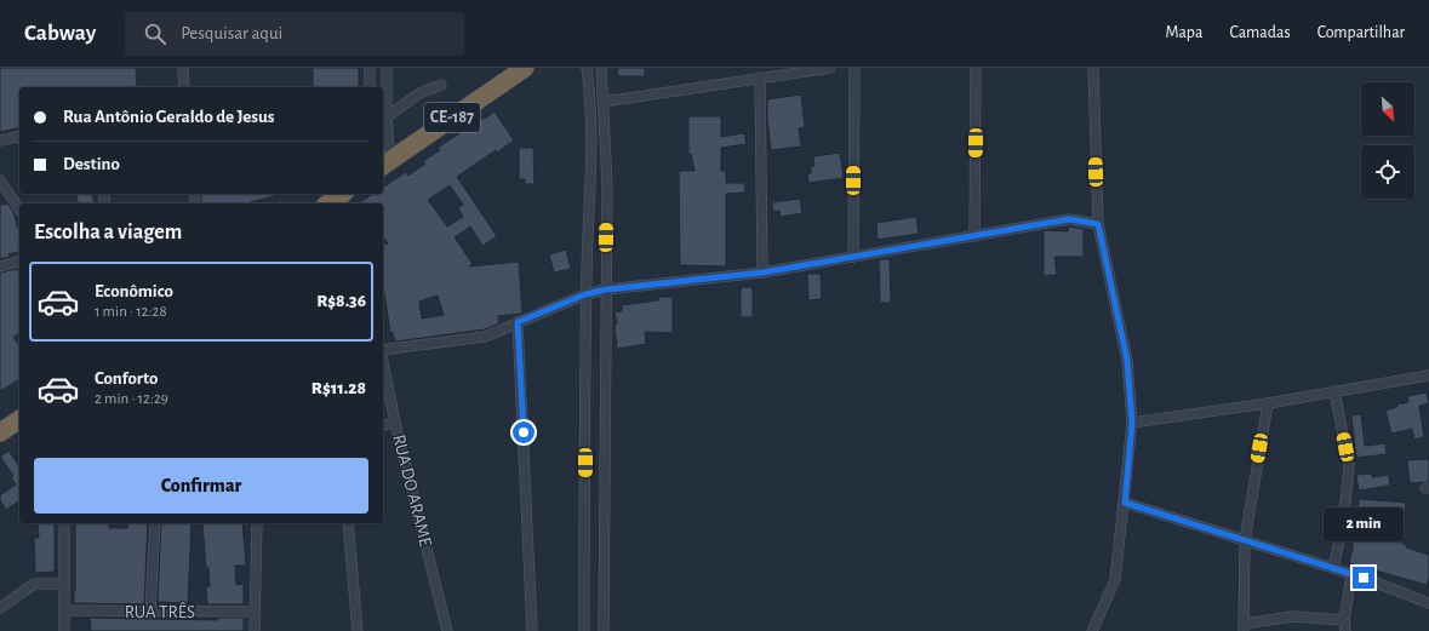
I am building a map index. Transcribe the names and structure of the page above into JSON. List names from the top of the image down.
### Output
{
  "streets": {
    "highway": ["CE-187"],
    "street": ["RUA DO ARAME", "RUA TRÊS"]
  },
  "north": "bottom right",
  "page": {
    "header": "Cabway",
    "search": "Pesquisar aqui",
    "nav": ["Mapa", "Camadas", "Compartilhar"],
    "banner": ["Rua Antônio Geraldo de Jesus", "Destino"],
    "heading": "Escolha a viagem",
    "list": [
      {
        "name": "Econômico",
        "note": "1 min · 12:28",
        "value": "R$8.36"
      },
      {
        "name": "Conforto",
        "note": "2 min · 12:29",
        "value": "R$11.28"
      }
    ],
    "buttons": "Confirmar",
    "bubble": "2 min"
  }
}
